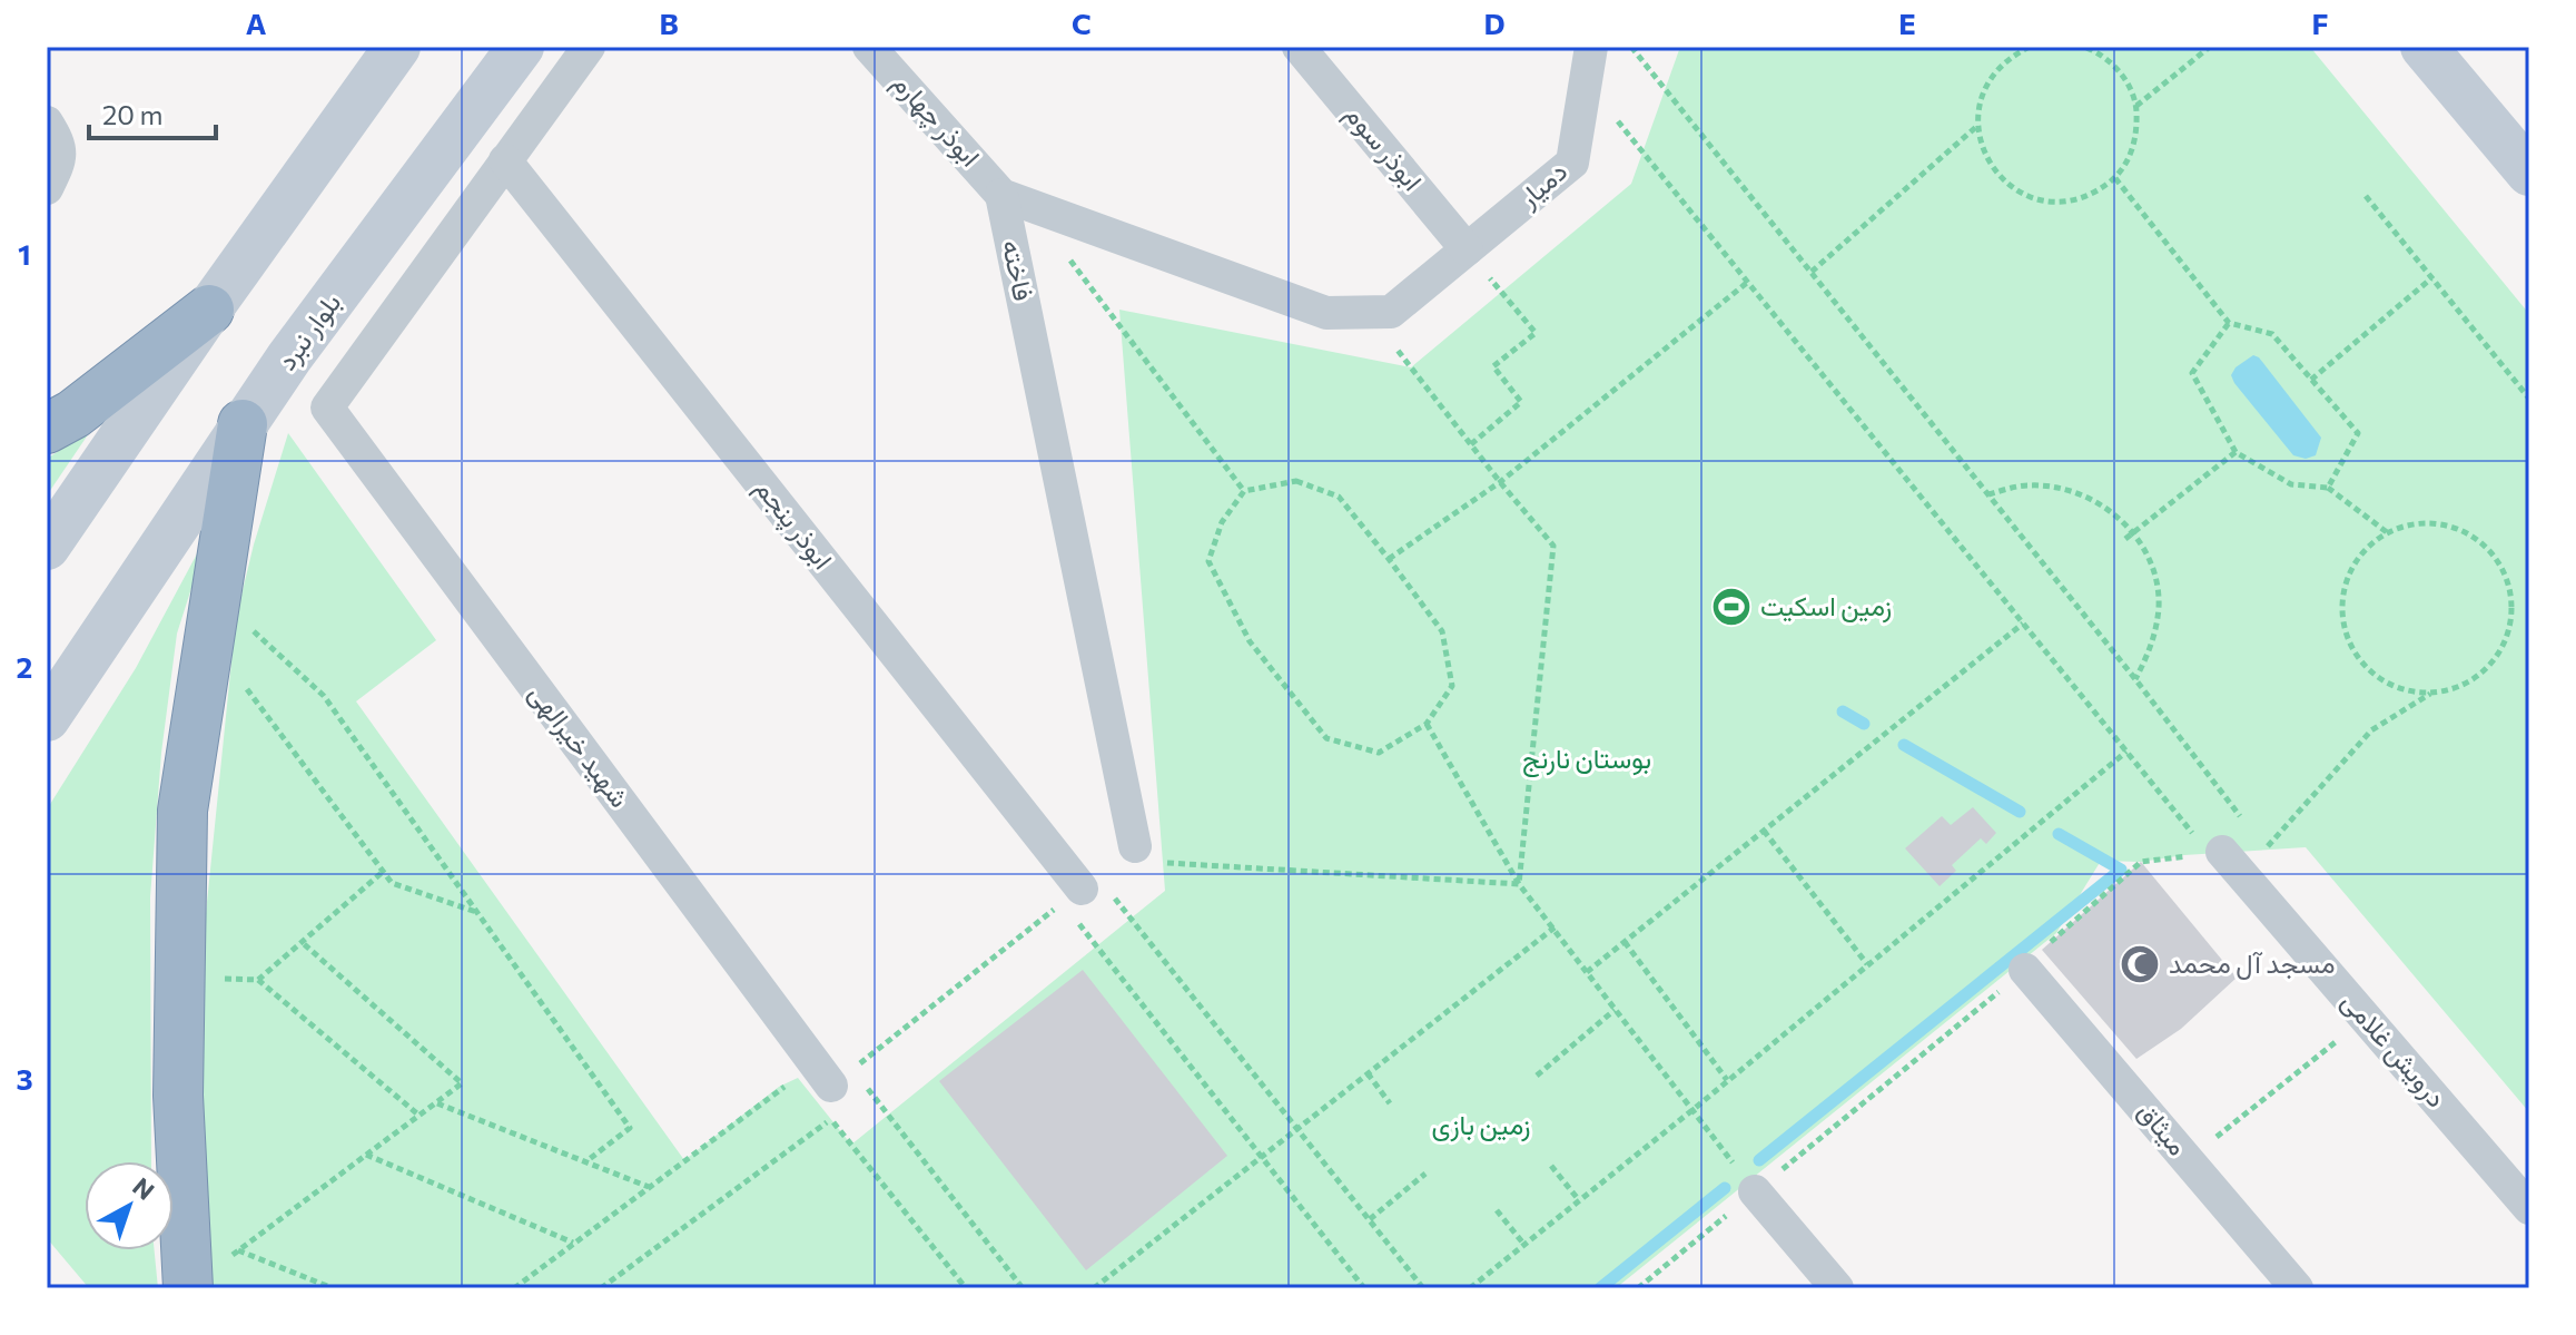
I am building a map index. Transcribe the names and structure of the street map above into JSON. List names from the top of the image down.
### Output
{
  "streets": {
    "main road": ["بلوار نبرد"],
    "street": [
      "ابوذر چهارم",
      "ابوذر سوم",
      "دمیار",
      "فاخته",
      "ابوذر پنجم",
      "شهید خیرالهی",
      "درویش غلامی",
      "میثاق"
    ]
  },
  "crossings": [
    ["ابوذر چهارم", "فاخته"],
    ["ابوذر سوم", "دمیار"],
    ["ابوذر سوم", "فاخته"],
    ["دمیار", "فاخته"],
    ["ابوذر پنجم", "شهید خیرالهی"]
  ],
  "parks": ["بوستان نارنج", "زمین بازی"],
  "places": {
    "sports": ["زمین اسکیت"],
    "mosque": ["مسجد آل محمد"]
  },
  "scale_bar": "20 m",
  "north": "top right",
  "grid": {
    "columns": [
      "A",
      "B",
      "C",
      "D",
      "E",
      "F"
    ],
    "rows": ["1", "2", "3"]
  }
}
